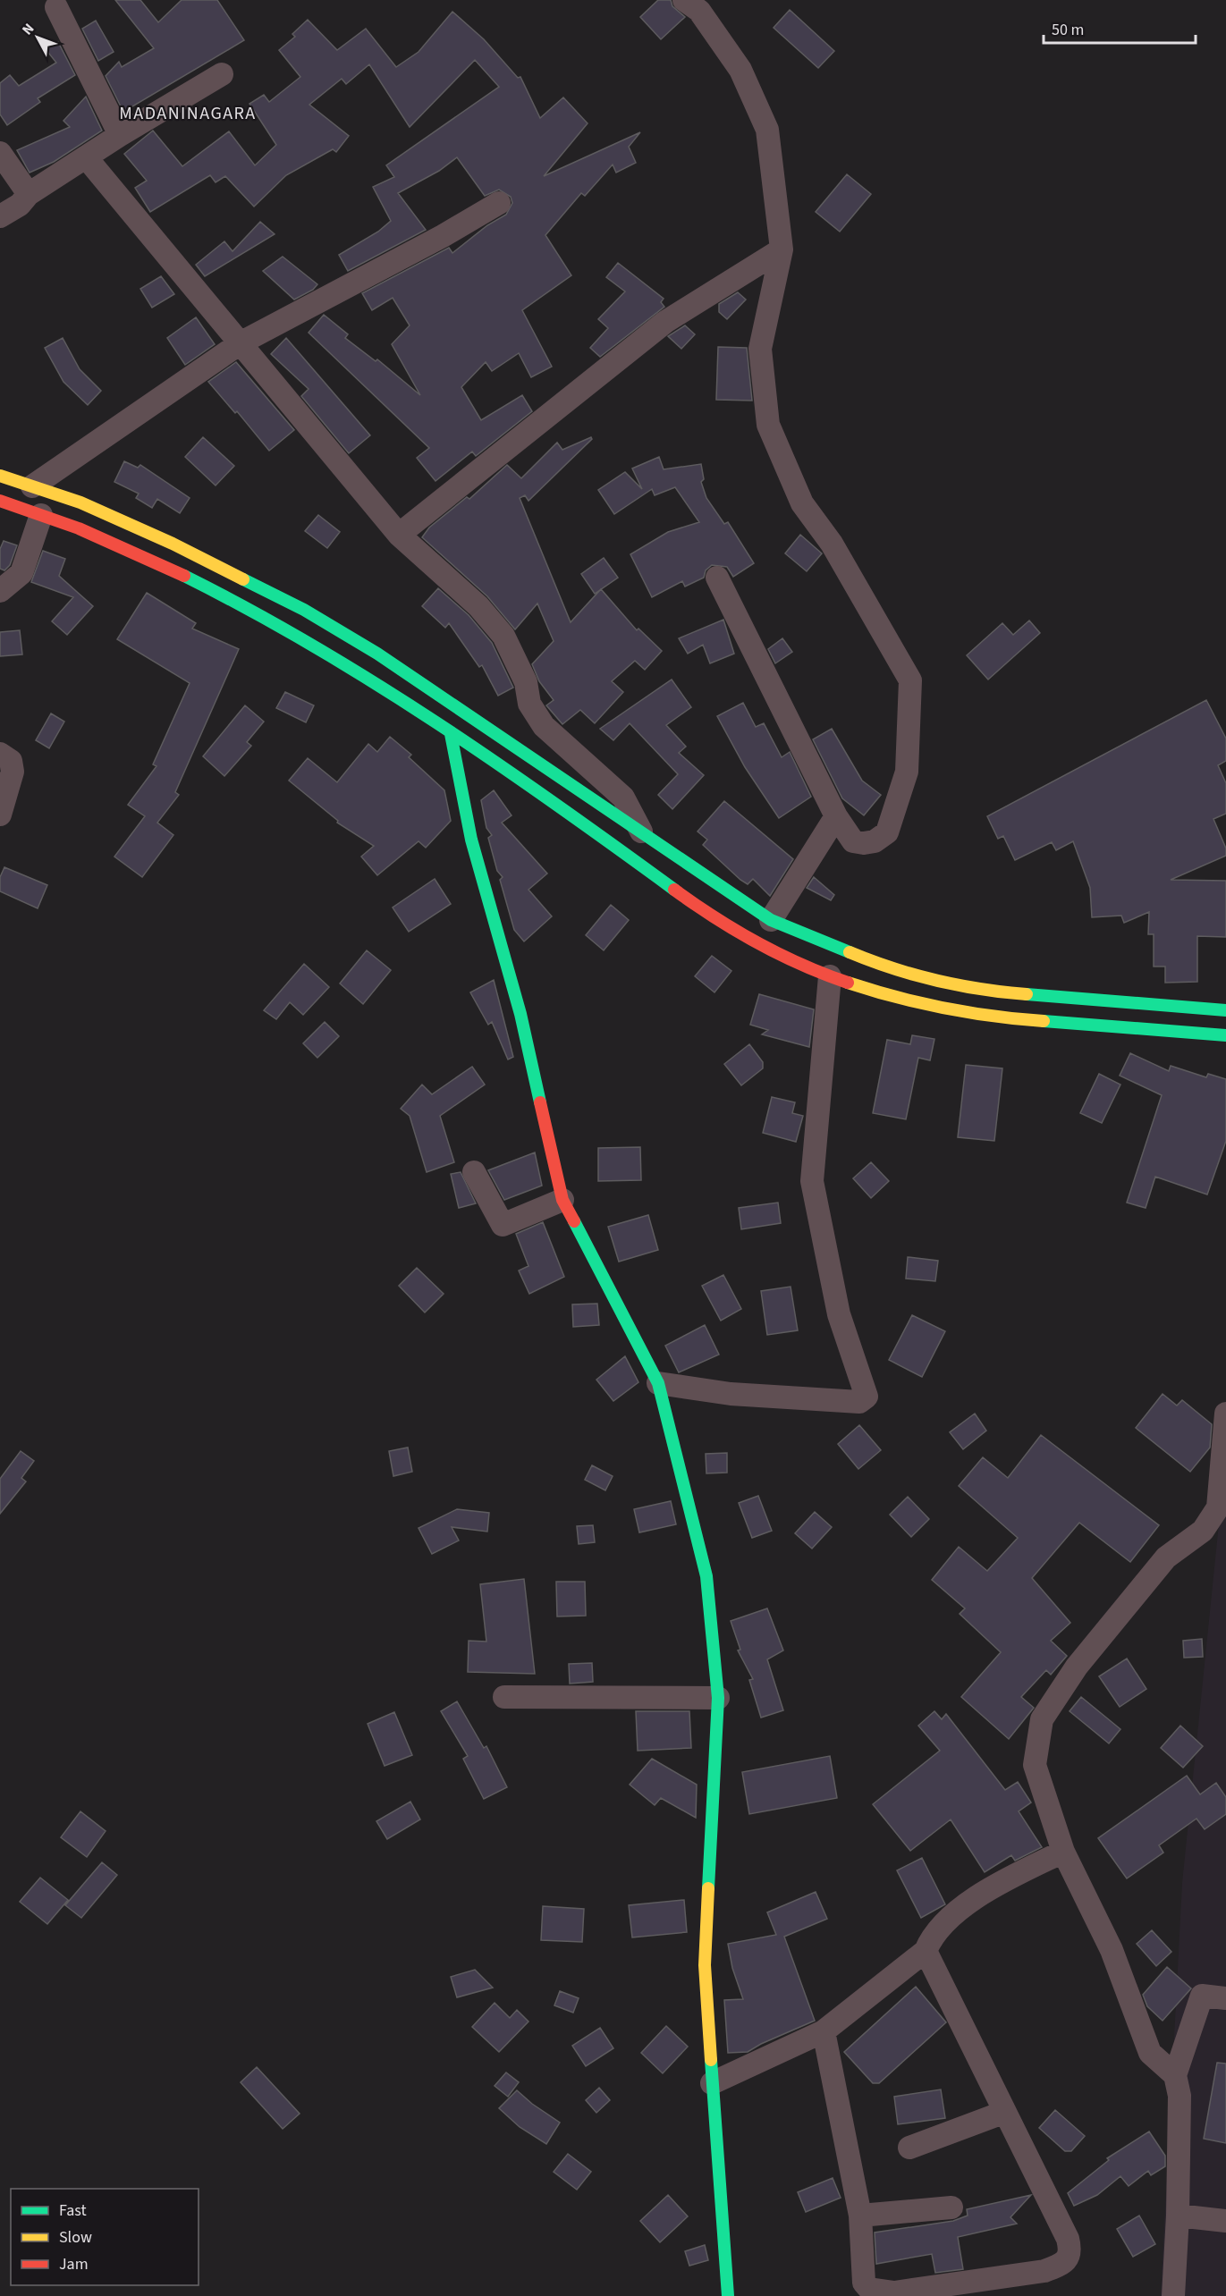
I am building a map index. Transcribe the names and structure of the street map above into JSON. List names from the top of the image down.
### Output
{
  "districts": ["MADANINAGARA"],
  "legend": ["Fast", "Slow", "Jam"],
  "scale_bar": "50 m",
  "north": "top left"
}
